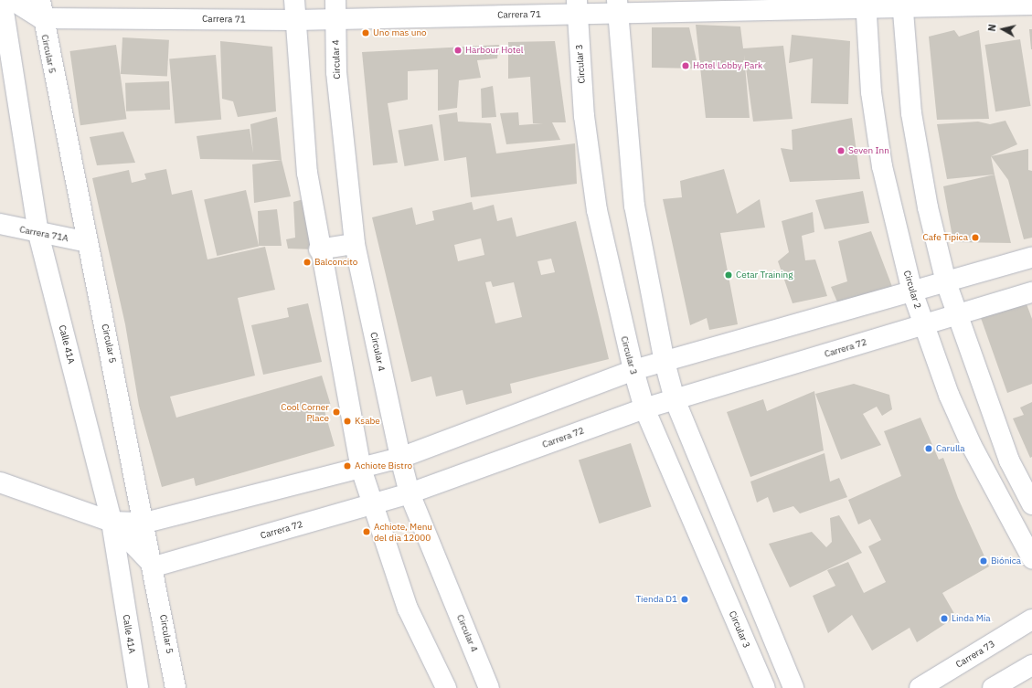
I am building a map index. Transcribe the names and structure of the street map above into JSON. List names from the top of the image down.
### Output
{
  "streets": {
    "street": [
      "Carrera 71",
      "Circular 5",
      "Circular 4",
      "Circular 3",
      "Carrera 71A",
      "Circular 2",
      "Calle 41A",
      "Carrera 72",
      "Carrera 73"
    ]
  },
  "crossings": [
    ["Carrera 71", "Circular 5"],
    ["Carrera 71", "Circular 4"],
    ["Carrera 71", "Circular 3"],
    ["Carrera 71", "Circular 2"],
    ["Circular 5", "Carrera 71A"],
    ["Circular 5", "Carrera 72"],
    ["Circular 4", "Carrera 72"],
    ["Circular 3", "Carrera 72"],
    ["Carrera 71A", "Calle 41A"],
    ["Circular 2", "Carrera 72"]
  ],
  "places": [
    "Uno mas uno",
    "Harbour Hotel",
    "Hotel Lobby Park",
    "Seven Inn",
    "Cafe Tipica",
    "Balconcito",
    "Cetar Training",
    "Cool Corner Place",
    "Ksabe",
    "Carulla",
    "Achiote Bistro",
    "Achiote, Menu del dia 12000",
    "Biónica",
    "Tienda D1",
    "Linda Mía"
  ],
  "north": "left"
}
